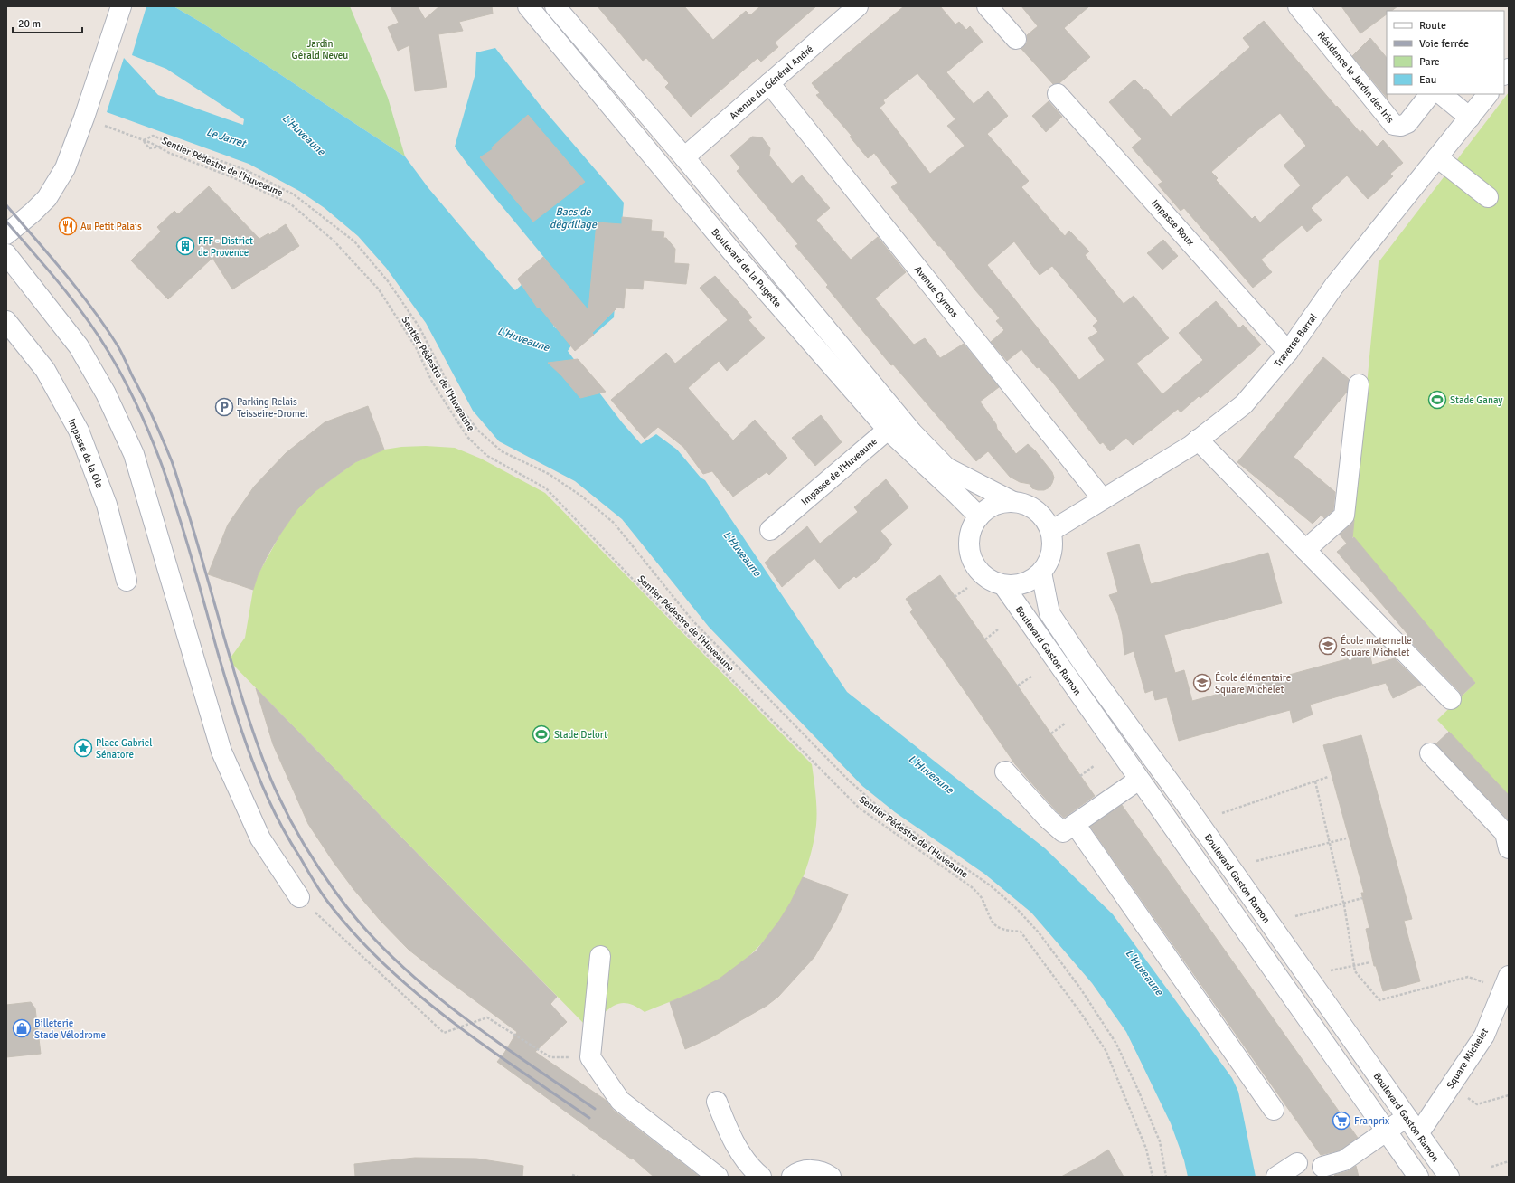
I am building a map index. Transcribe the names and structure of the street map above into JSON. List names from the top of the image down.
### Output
{
  "streets": {
    "street": [
      "Résidence le Jardin des Iris",
      "Avenue du Général André",
      "Impasse Roux",
      "Boulevard de la Pugette",
      "Avenue Cyrnos",
      "Traverse Barral",
      "Impasse de la Ola",
      "Impasse de l'Huveaune",
      "Boulevard Gaston Ramon",
      "Square Michelet"
    ],
    "path": ["Sentier Pédestre de l'Huveaune"]
  },
  "crossings": [
    ["Avenue du Général André", "Avenue Cyrnos"],
    ["Impasse Roux", "Traverse Barral"],
    ["Boulevard de la Pugette", "Traverse Barral"],
    ["Boulevard de la Pugette", "Impasse de l'Huveaune"],
    ["Boulevard de la Pugette", "Boulevard Gaston Ramon"],
    ["Avenue Cyrnos", "Traverse Barral"],
    ["Traverse Barral", "Boulevard Gaston Ramon"]
  ],
  "water": ["L'Huveaune", "Le Jarret", "Bacs de dégrillage"],
  "parks": ["Jardin Gérald Neveu"],
  "places": {
    "restaurant": ["Au Petit Palais"],
    "building": ["FFF - District de Provence"],
    "sports": ["Stade Ganay", "Stade Delort"],
    "parking": ["Parking Relais Teisseire-Dromel"],
    "school or university": ["École maternelle Square Michelet", "École élémentaire Square Michelet"],
    "place": ["Place Gabriel Sénatore"],
    "shop": ["Billeterie Stade Vélodrome"],
    "supermarket": ["Franprix"]
  },
  "legend": [
    "Route",
    "Voie ferrée",
    "Parc",
    "Eau"
  ],
  "scale_bar": "20 m"
}
